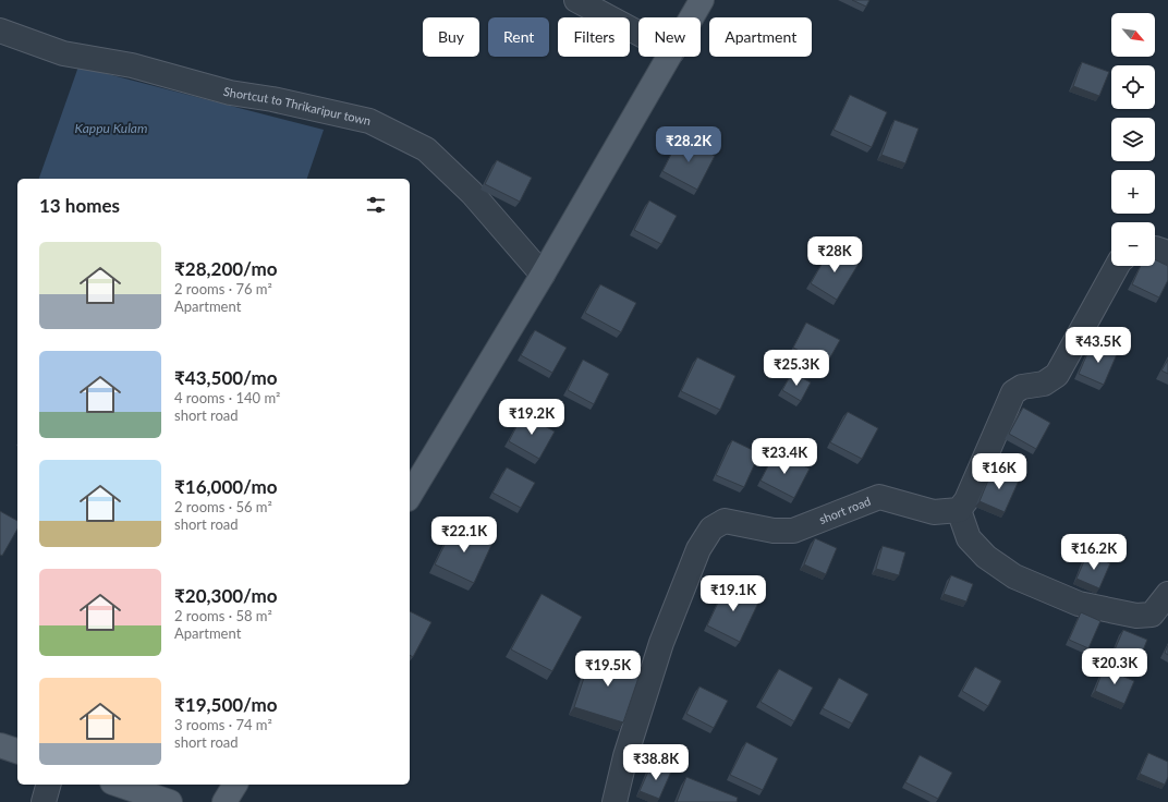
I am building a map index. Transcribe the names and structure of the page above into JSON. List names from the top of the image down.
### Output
{
  "streets": {
    "street": ["Shortcut to Thrikaripur town", "short road"]
  },
  "water": ["Kappu Kulam"],
  "north": "bottom right",
  "page": {
    "map_buttons": ["+", "−"],
    "chip": [
      "Buy",
      "Rent",
      "Filters",
      "New",
      "Apartment"
    ],
    "price": [
      "₹28.2K",
      "₹28K",
      "₹43.5K",
      "₹25.3K",
      "₹19.2K",
      "₹23.4K",
      "₹16K",
      "₹22.1K",
      "₹16.2K",
      "₹19.1K",
      "₹20.3K",
      "₹19.5K",
      "₹38.8K"
    ],
    "heading": "13 homes",
    "list": [
      {
        "name": "₹28,200/mo",
        "note": "2 rooms · 76 m² · Apartment"
      },
      {
        "name": "₹43,500/mo",
        "note": "4 rooms · 140 m² · short road"
      },
      {
        "name": "₹16,000/mo",
        "note": "2 rooms · 56 m² · short road"
      },
      {
        "name": "₹20,300/mo",
        "note": "2 rooms · 58 m² · Apartment"
      },
      {
        "name": "₹19,500/mo",
        "note": "3 rooms · 74 m² · short road"
      }
    ]
  }
}
